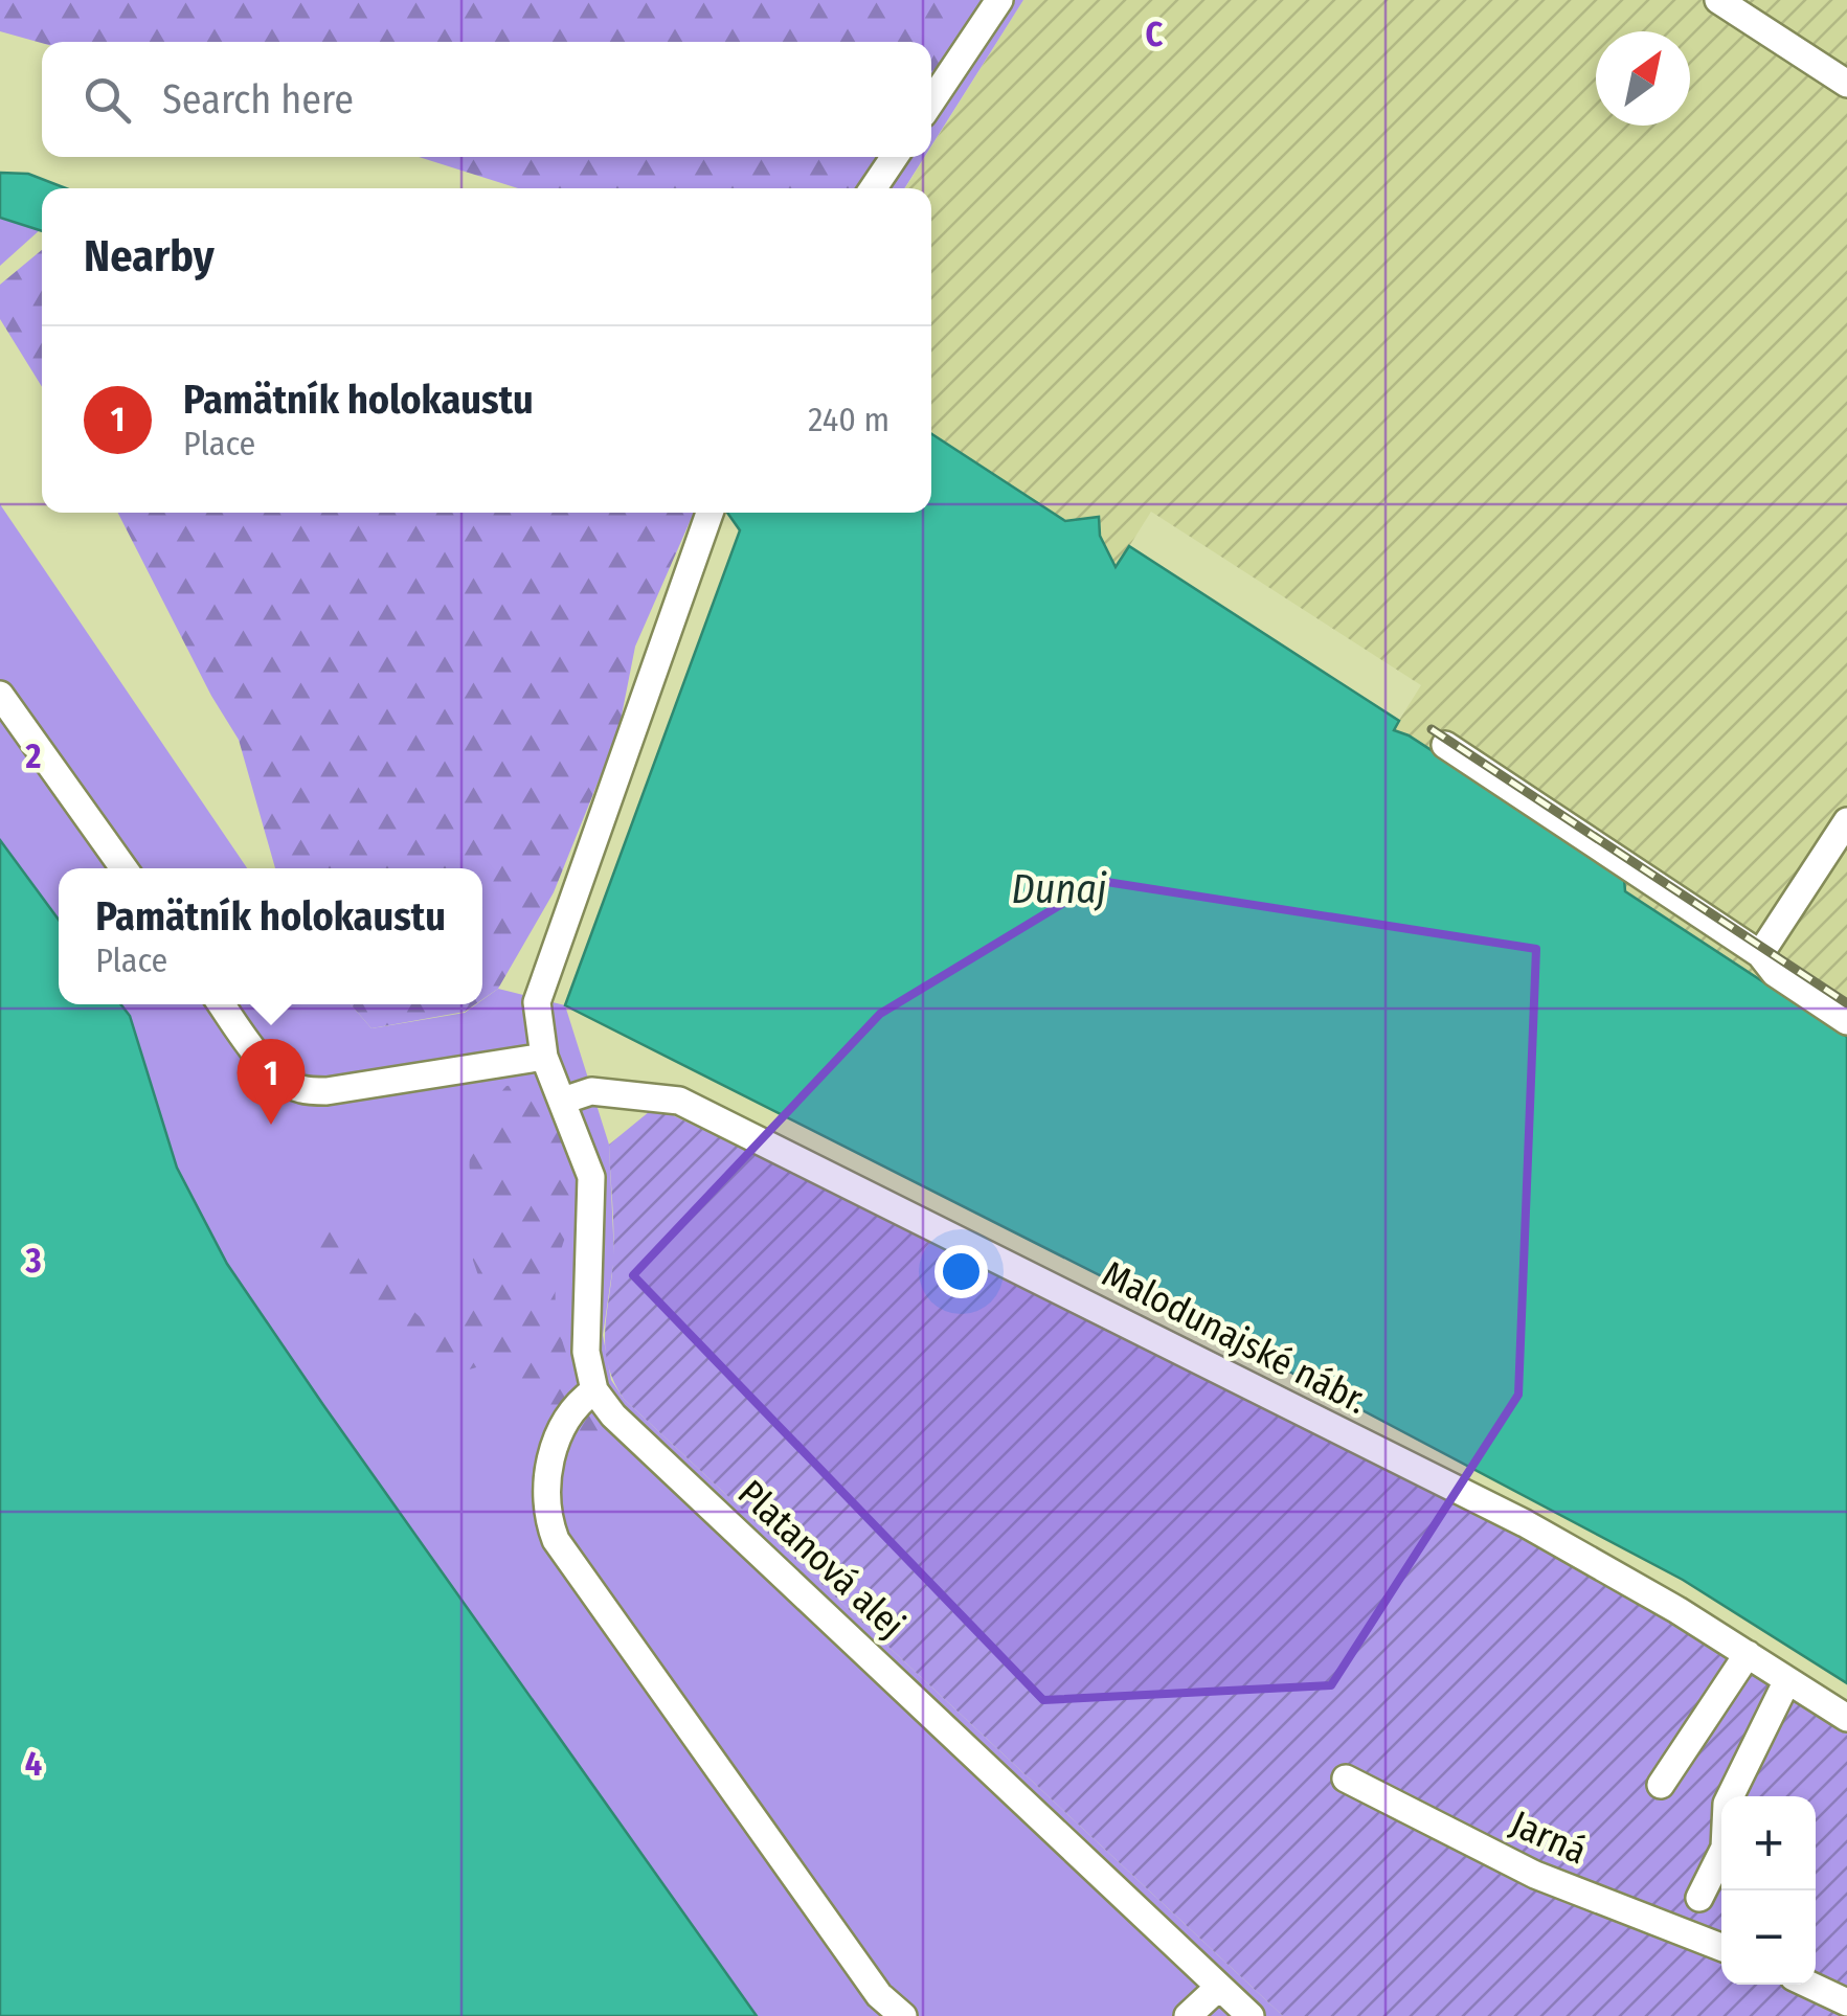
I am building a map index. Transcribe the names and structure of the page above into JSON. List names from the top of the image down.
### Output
{
  "streets": {
    "street": ["Malodunajské nábr.", "Platanová alej", "Jarná"]
  },
  "water": ["Dunaj"],
  "north": "top right",
  "page": {
    "search": "Search here",
    "heading": "Nearby",
    "list": [
      {
        "mark": "1",
        "name": "Pamätník holokaustu",
        "note": "Place",
        "value": "240 m"
      }
    ],
    "popup": ["Pamätník holokaustu", "Place"],
    "pins": "1",
    "map_buttons": ["+", "−"]
  },
  "grid": {
    "columns": ["C"],
    "rows": ["2", "3", "4"]
  }
}
